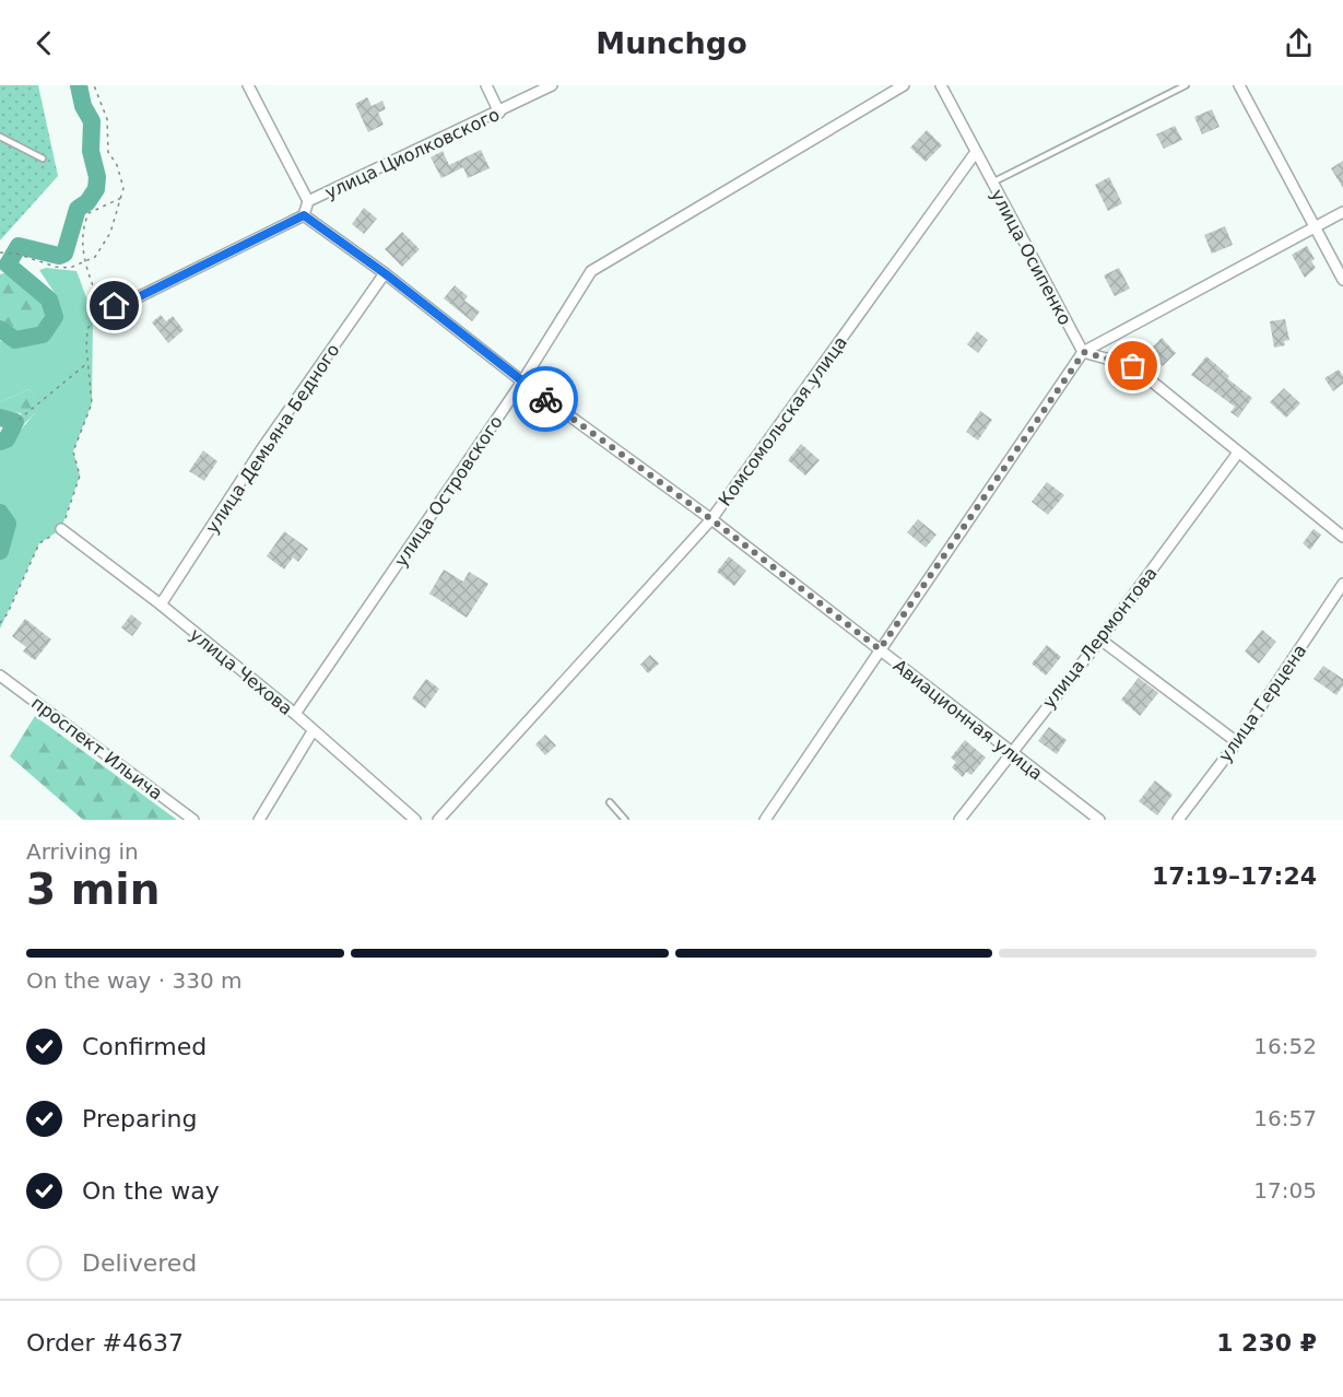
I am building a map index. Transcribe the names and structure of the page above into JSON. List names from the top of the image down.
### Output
{
  "streets": {
    "street": [
      "улица Циолковского",
      "улица Осипенко",
      "Комсомольская улица",
      "улица Демьяна Бедного",
      "улица Островского",
      "улица Лермонтова",
      "улица Чехова",
      "улица Герцена",
      "Авиационная улица",
      "проспект Ильича"
    ]
  },
  "crossings": [
    ["улица Циолковского", "Авиационная улица"],
    ["улица Осипенко", "Комсомольская улица"],
    ["Комсомольская улица", "Авиационная улица"],
    ["улица Демьяна Бедного", "улица Чехова"],
    ["улица Демьяна Бедного", "Авиационная улица"],
    ["улица Островского", "улица Чехова"],
    ["улица Островского", "Авиационная улица"],
    ["улица Лермонтова", "Авиационная улица"]
  ],
  "page": {
    "header": "Munchgo",
    "heading": ["3 min", "Arriving in", "17:19–17:24"],
    "panel": ["Order #4637", "1 230 ₽"],
    "bar": "On the way · 330 m",
    "list": [
      ["Confirmed", "16:52"],
      ["Preparing", "16:57"],
      ["On the way", "17:05"],
      "Delivered"
    ]
  }
}
